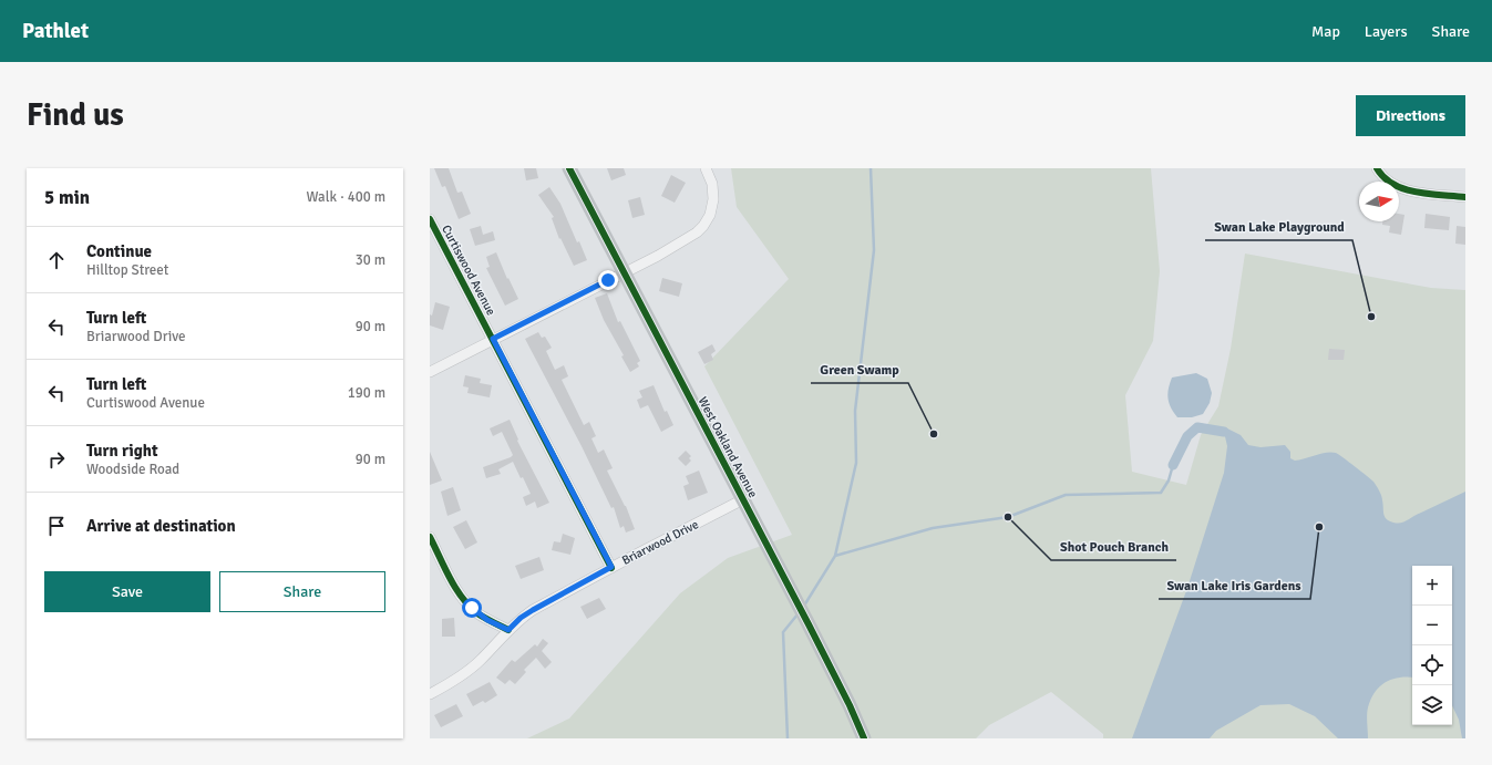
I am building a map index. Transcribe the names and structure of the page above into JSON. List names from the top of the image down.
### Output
{
  "streets": {
    "street": ["Curtiswood Avenue", "West Oakland Avenue", "Briarwood Drive"]
  },
  "crossings": [
    ["Curtiswood Avenue", "Briarwood Drive"],
    ["West Oakland Avenue", "Briarwood Drive"]
  ],
  "places": [
    "Swan Lake Playground",
    "Green Swamp",
    "Shot Pouch Branch",
    "Swan Lake Iris Gardens"
  ],
  "north": "right",
  "page": {
    "header": "Pathlet",
    "nav": ["Map", "Layers", "Share"],
    "buttons": [
      "Directions",
      ["Save", "Share"]
    ],
    "title": "Find us",
    "heading": ["5 min", "Walk · 400 m"],
    "list": [
      ["Continue", "Hilltop Street", "30 m"],
      ["Turn left", "Briarwood Drive", "90 m"],
      ["Turn left", "Curtiswood Avenue", "190 m"],
      ["Turn right", "Woodside Road", "90 m"],
      "Arrive at destination"
    ],
    "map_buttons": ["+", "−"]
  }
}
